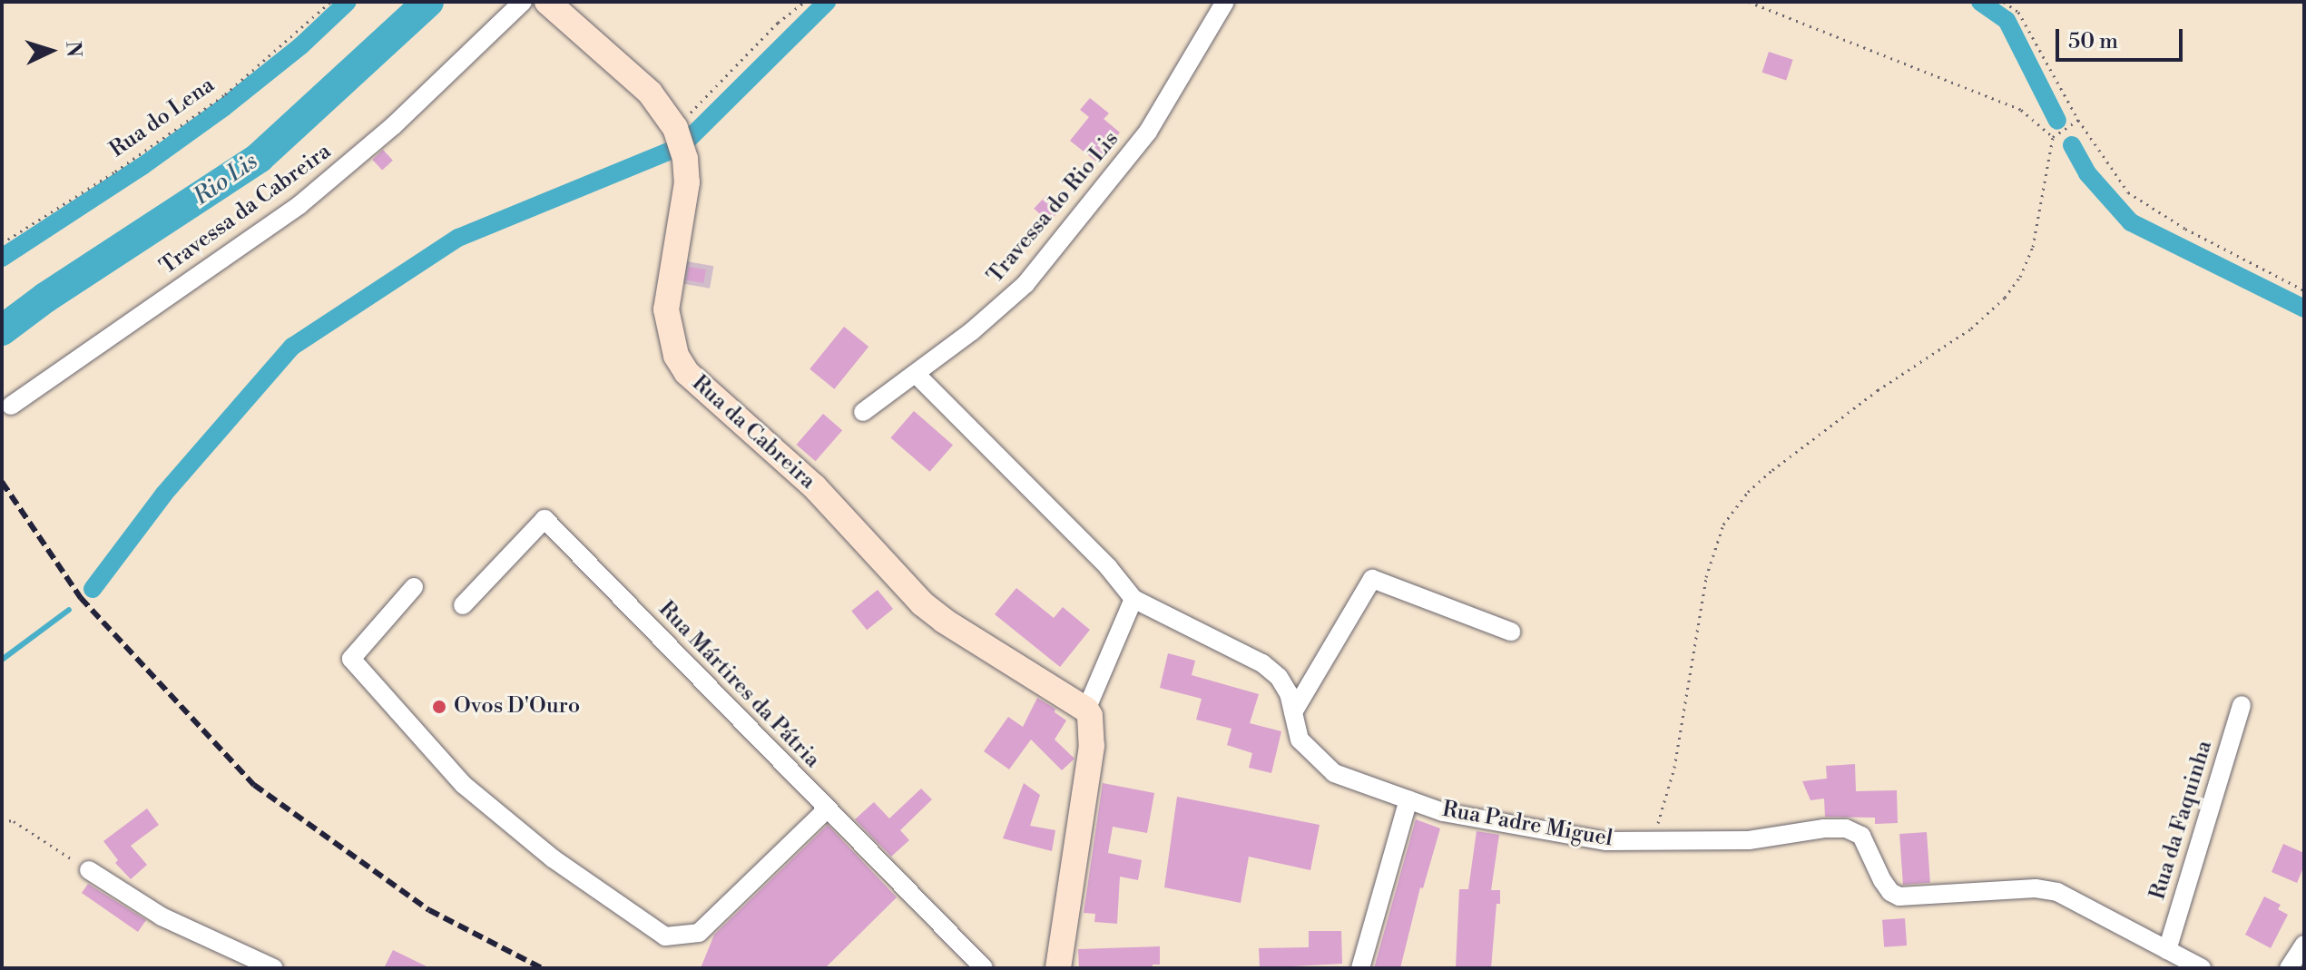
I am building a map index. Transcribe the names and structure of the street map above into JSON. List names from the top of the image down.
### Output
{
  "streets": {
    "main road": ["Rua da Cabreira"],
    "street": [
      "Travessa do Rio Lis",
      "Travessa da Cabreira",
      "Rua Mártires da Pátria",
      "Rua da Faquinha",
      "Rua Padre Miguel"
    ],
    "path": ["Rua do Lena"]
  },
  "crossings": [
    ["Rua da Faquinha", "Rua Padre Miguel"]
  ],
  "water": ["Rio Lis"],
  "places": ["Ovos D'Ouro"],
  "scale_bar": "50 m",
  "north": "right"
}
